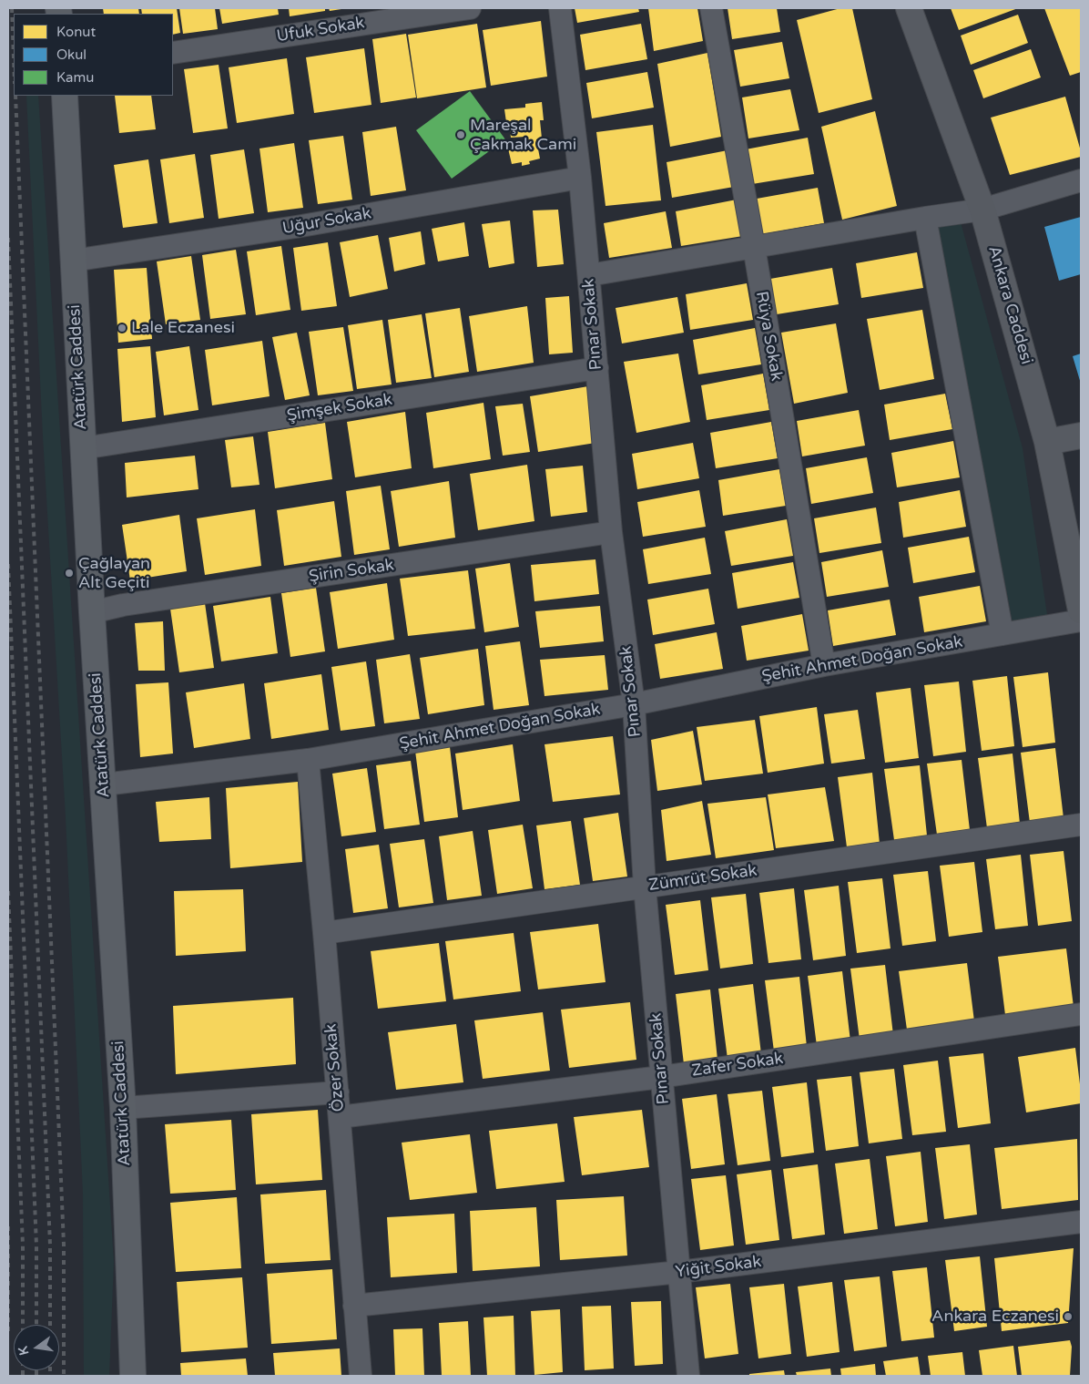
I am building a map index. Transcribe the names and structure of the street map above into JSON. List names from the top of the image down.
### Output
{
  "streets": {
    "main road": ["Ankara Caddesi", "Atatürk Caddesi"],
    "street": [
      "Ufuk Sokak",
      "Uğur Sokak",
      "Pınar Sokak",
      "Rüya Sokak",
      "Şimşek Sokak",
      "Şirin Sokak",
      "Şehit Ahmet Doğan Sokak",
      "Zümrüt Sokak",
      "Zafer Sokak",
      "Özer Sokak",
      "Yiğit Sokak"
    ]
  },
  "crossings": [
    ["Uğur Sokak", "Pınar Sokak"],
    ["Uğur Sokak", "Atatürk Caddesi"],
    ["Pınar Sokak", "Şimşek Sokak"],
    ["Pınar Sokak", "Şirin Sokak"],
    ["Pınar Sokak", "Şehit Ahmet Doğan Sokak"],
    ["Pınar Sokak", "Zümrüt Sokak"],
    ["Pınar Sokak", "Zafer Sokak"],
    ["Pınar Sokak", "Yiğit Sokak"],
    ["Rüya Sokak", "Şehit Ahmet Doğan Sokak"],
    ["Atatürk Caddesi", "Şimşek Sokak"],
    ["Atatürk Caddesi", "Şirin Sokak"],
    ["Atatürk Caddesi", "Şehit Ahmet Doğan Sokak"],
    ["Şehit Ahmet Doğan Sokak", "Özer Sokak"],
    ["Zümrüt Sokak", "Özer Sokak"],
    ["Zafer Sokak", "Özer Sokak"],
    ["Özer Sokak", "Yiğit Sokak"]
  ],
  "places": [
    "Mareşal Çakmak Cami",
    "Lale Eczanesi",
    "Çağlayan Alt Geçiti",
    "Ankara Eczanesi"
  ],
  "legend": ["Konut", "Okul", "Kamu"],
  "north": "left"
}
